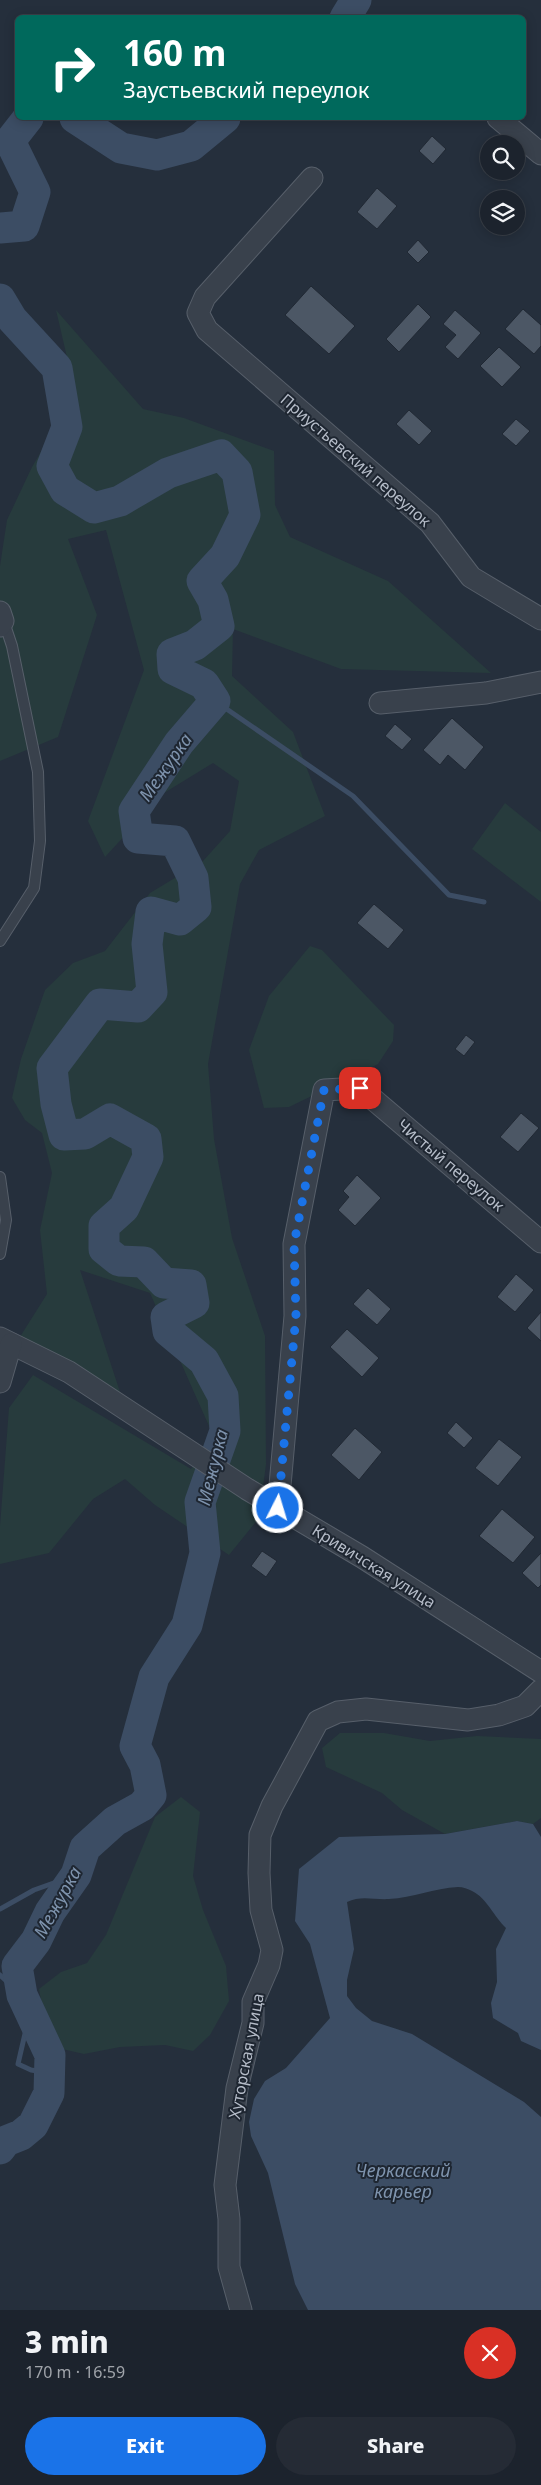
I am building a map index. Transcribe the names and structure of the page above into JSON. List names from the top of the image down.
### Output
{
  "streets": {
    "street": [
      "Приустьевский переулок",
      "Чистый переулок",
      "Кривичская улица",
      "Хуторская улица"
    ]
  },
  "crossings": [
    ["Чистый переулок", "Кривичская улица"]
  ],
  "water": ["Межурка", "Черкасский карьер"],
  "page": {
    "turn": ["160 m", "Заустьевский переулок"],
    "heading": ["3 min", "170 m · 16:59"],
    "buttons": ["Exit", "Share"]
  }
}
